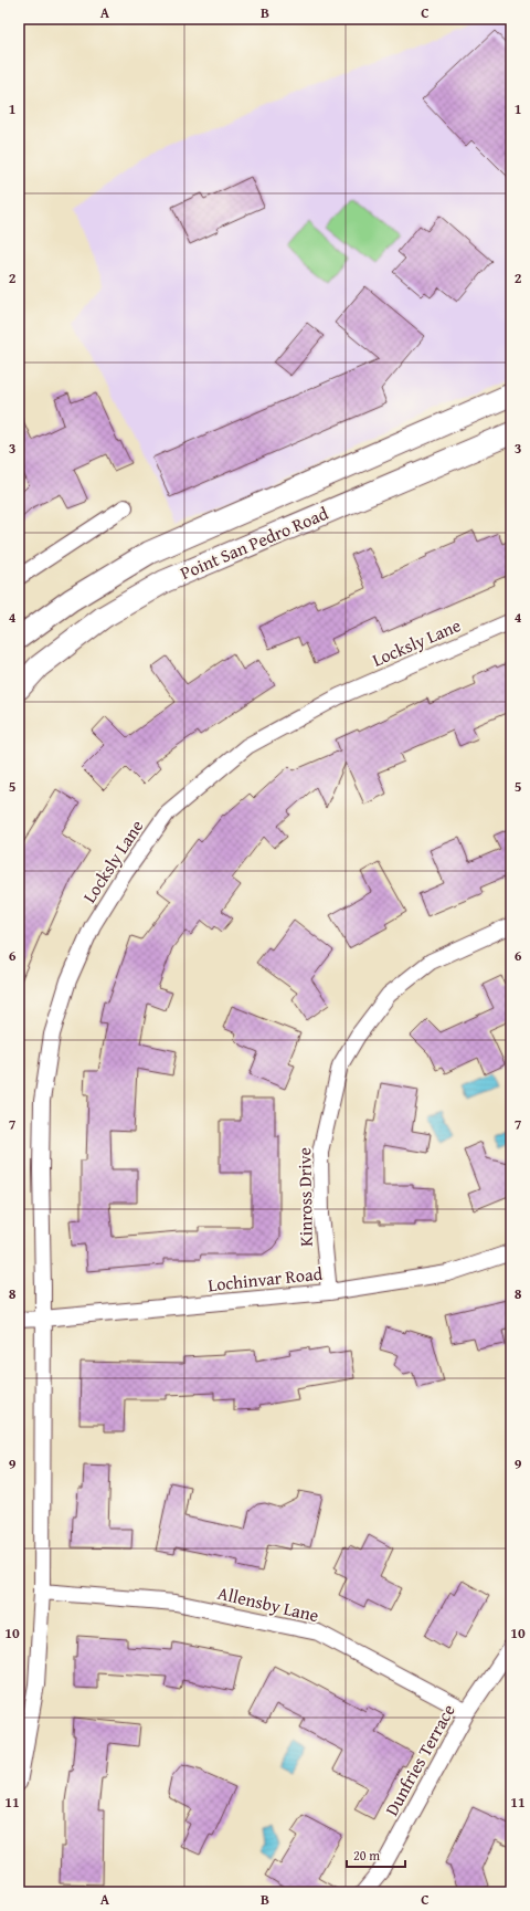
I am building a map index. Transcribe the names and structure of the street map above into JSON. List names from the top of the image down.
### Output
{
  "streets": {
    "main road": ["Point San Pedro Road"],
    "street": [
      "Locksly Lane",
      "Kinross Drive",
      "Lochinvar Road",
      "Allensby Lane",
      "Dunfries Terrace"
    ]
  },
  "crossings": [
    ["Locksly Lane", "Lochinvar Road"],
    ["Locksly Lane", "Allensby Lane"],
    ["Kinross Drive", "Lochinvar Road"],
    ["Allensby Lane", "Dunfries Terrace"]
  ],
  "scale_bar": "20 m",
  "grid": {
    "columns": ["A", "B", "C"],
    "rows": [
      "1",
      "2",
      "3",
      "4",
      "5",
      "6",
      "7",
      "8",
      "9",
      "10",
      "11"
    ]
  }
}
